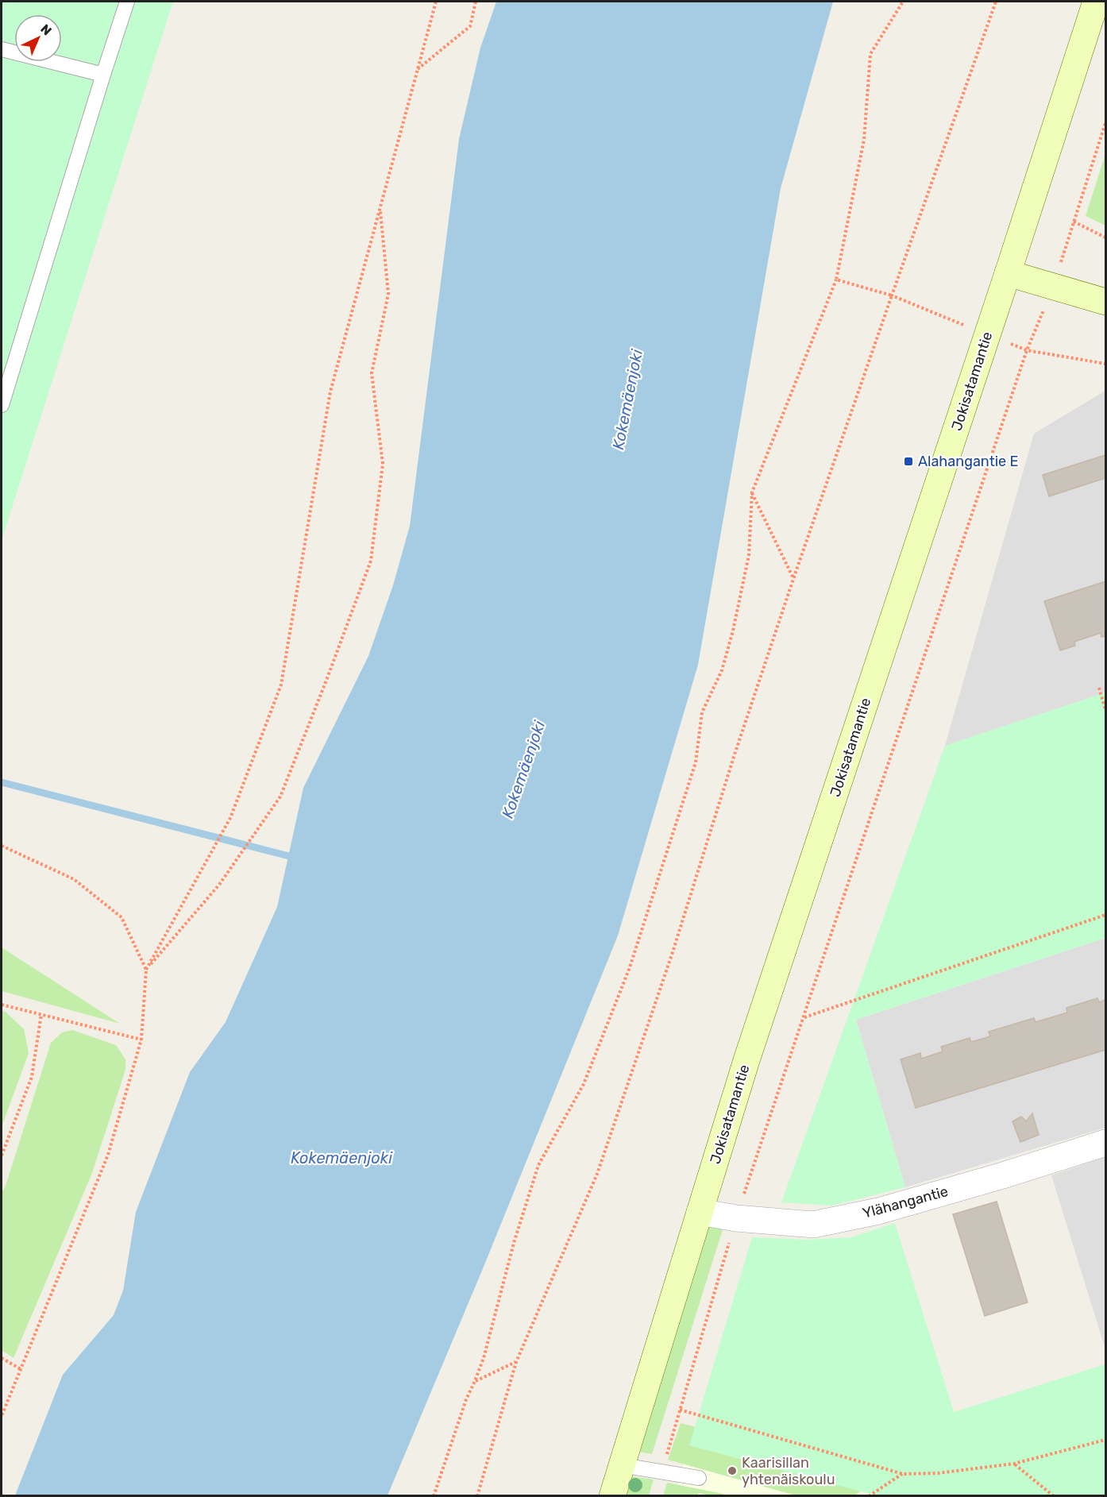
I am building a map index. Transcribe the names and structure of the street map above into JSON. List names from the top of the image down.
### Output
{
  "streets": {
    "street": ["Jokisatamantie", "Ylähangantie"]
  },
  "crossings": [
    ["Jokisatamantie", "Ylähangantie"]
  ],
  "water": ["Kokemäenjoki"],
  "places": {
    "transit": ["Alahangantie E"],
    "other": ["Kaarisillan yhtenäiskoulu"]
  },
  "north": "top right"
}
